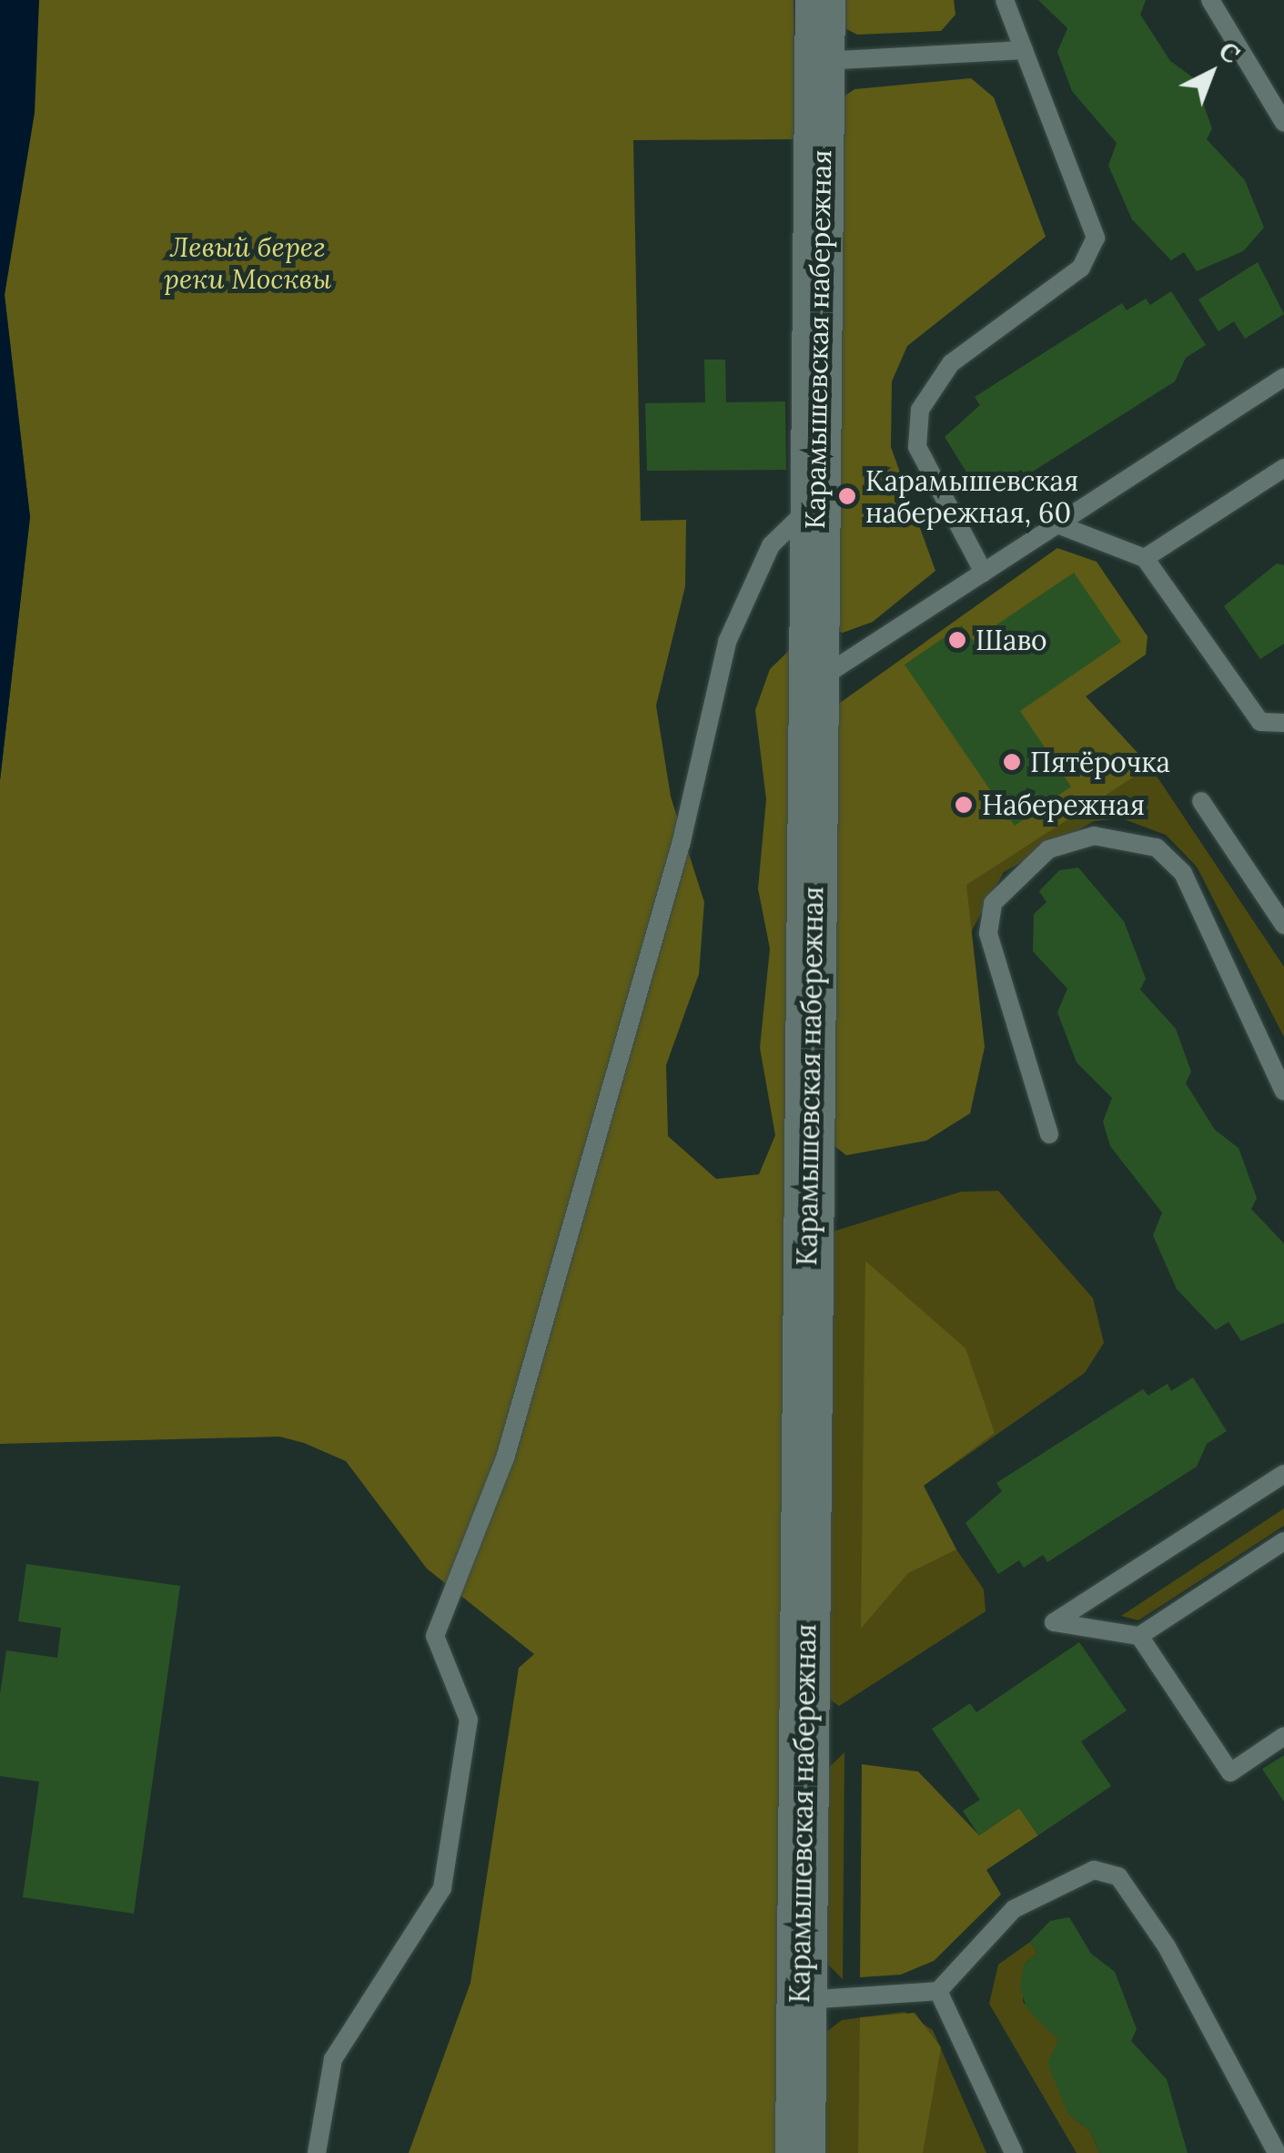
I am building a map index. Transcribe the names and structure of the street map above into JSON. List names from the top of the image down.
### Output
{
  "streets": {
    "street": ["Карамышевская набережная"]
  },
  "parks": ["Левый берег реки Москвы"],
  "places": [
    "Карамышевская набережная, 60",
    "Шаво",
    "Пятёрочка",
    "Набережная"
  ],
  "north": "top right"
}
